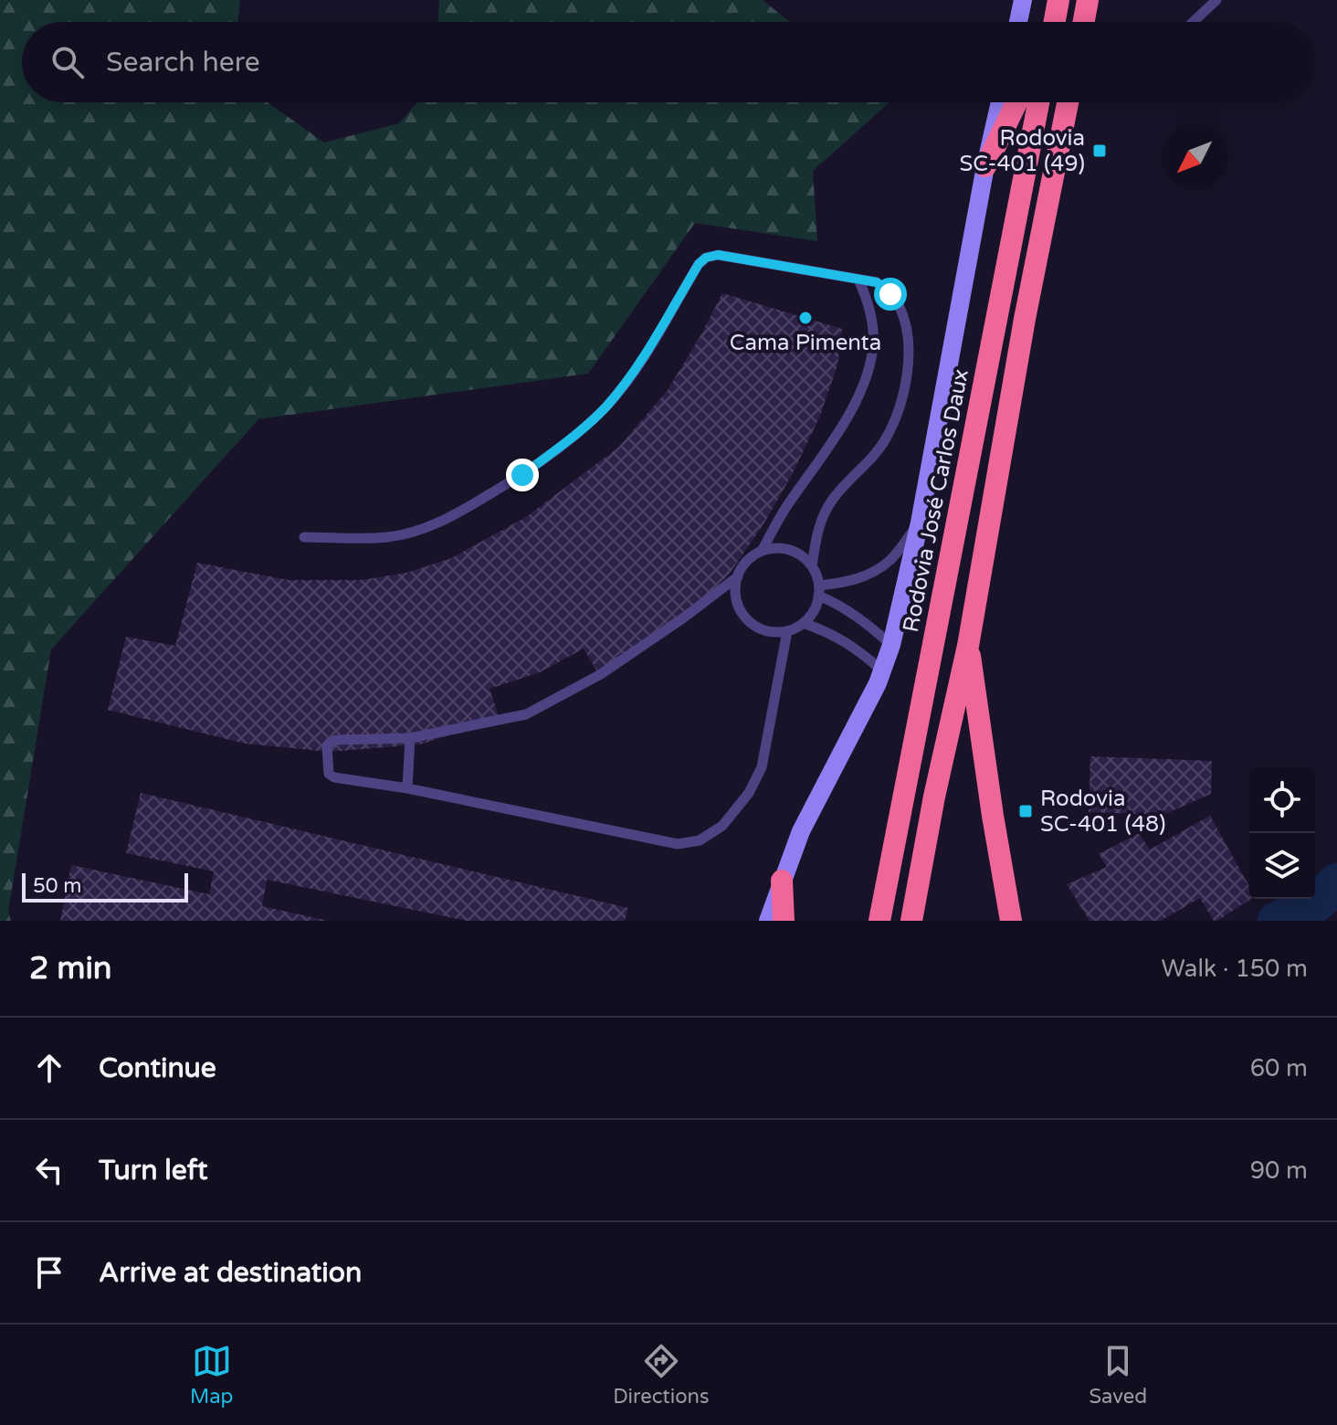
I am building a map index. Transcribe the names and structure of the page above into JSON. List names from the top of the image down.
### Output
{
  "streets": {
    "highway": ["Rodovia José Carlos Daux"]
  },
  "places": {
    "transit": ["Rodovia SC-401 (49)", "Rodovia SC-401 (48)"],
    "other": ["Cama Pimenta"]
  },
  "scale_bar": "50 m",
  "north": "bottom left",
  "page": {
    "search": "Search here",
    "scale": "50 m",
    "heading": ["2 min", "Walk · 150 m"],
    "list": [
      ["Continue", "60 m"],
      ["Turn left", "90 m"],
      "Arrive at destination"
    ],
    "nav": ["Map", "Directions", "Saved"]
  }
}
